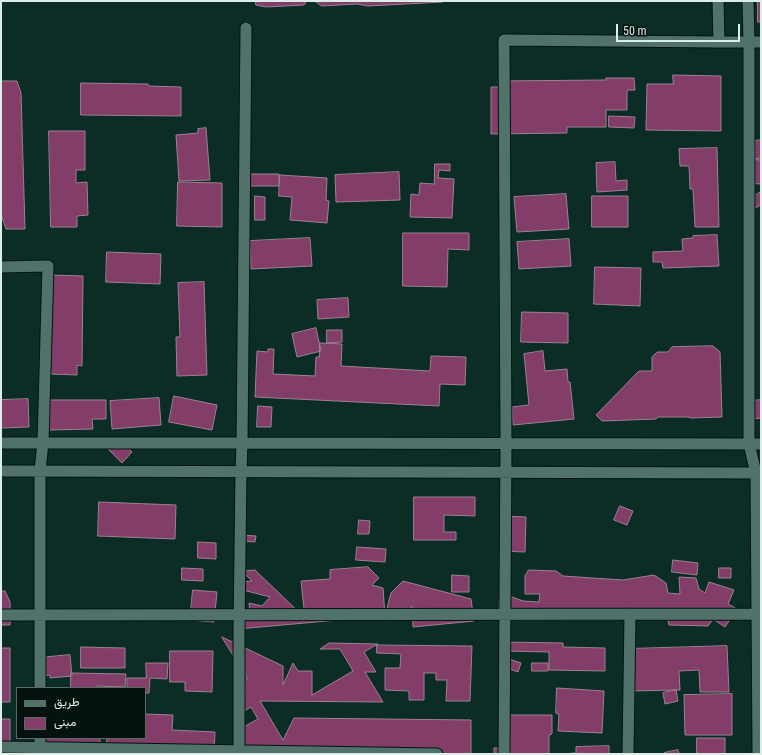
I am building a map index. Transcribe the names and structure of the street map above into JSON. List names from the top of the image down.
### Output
{
  "legend": ["طريق", "مبنى"],
  "scale_bar": "50 m"
}
